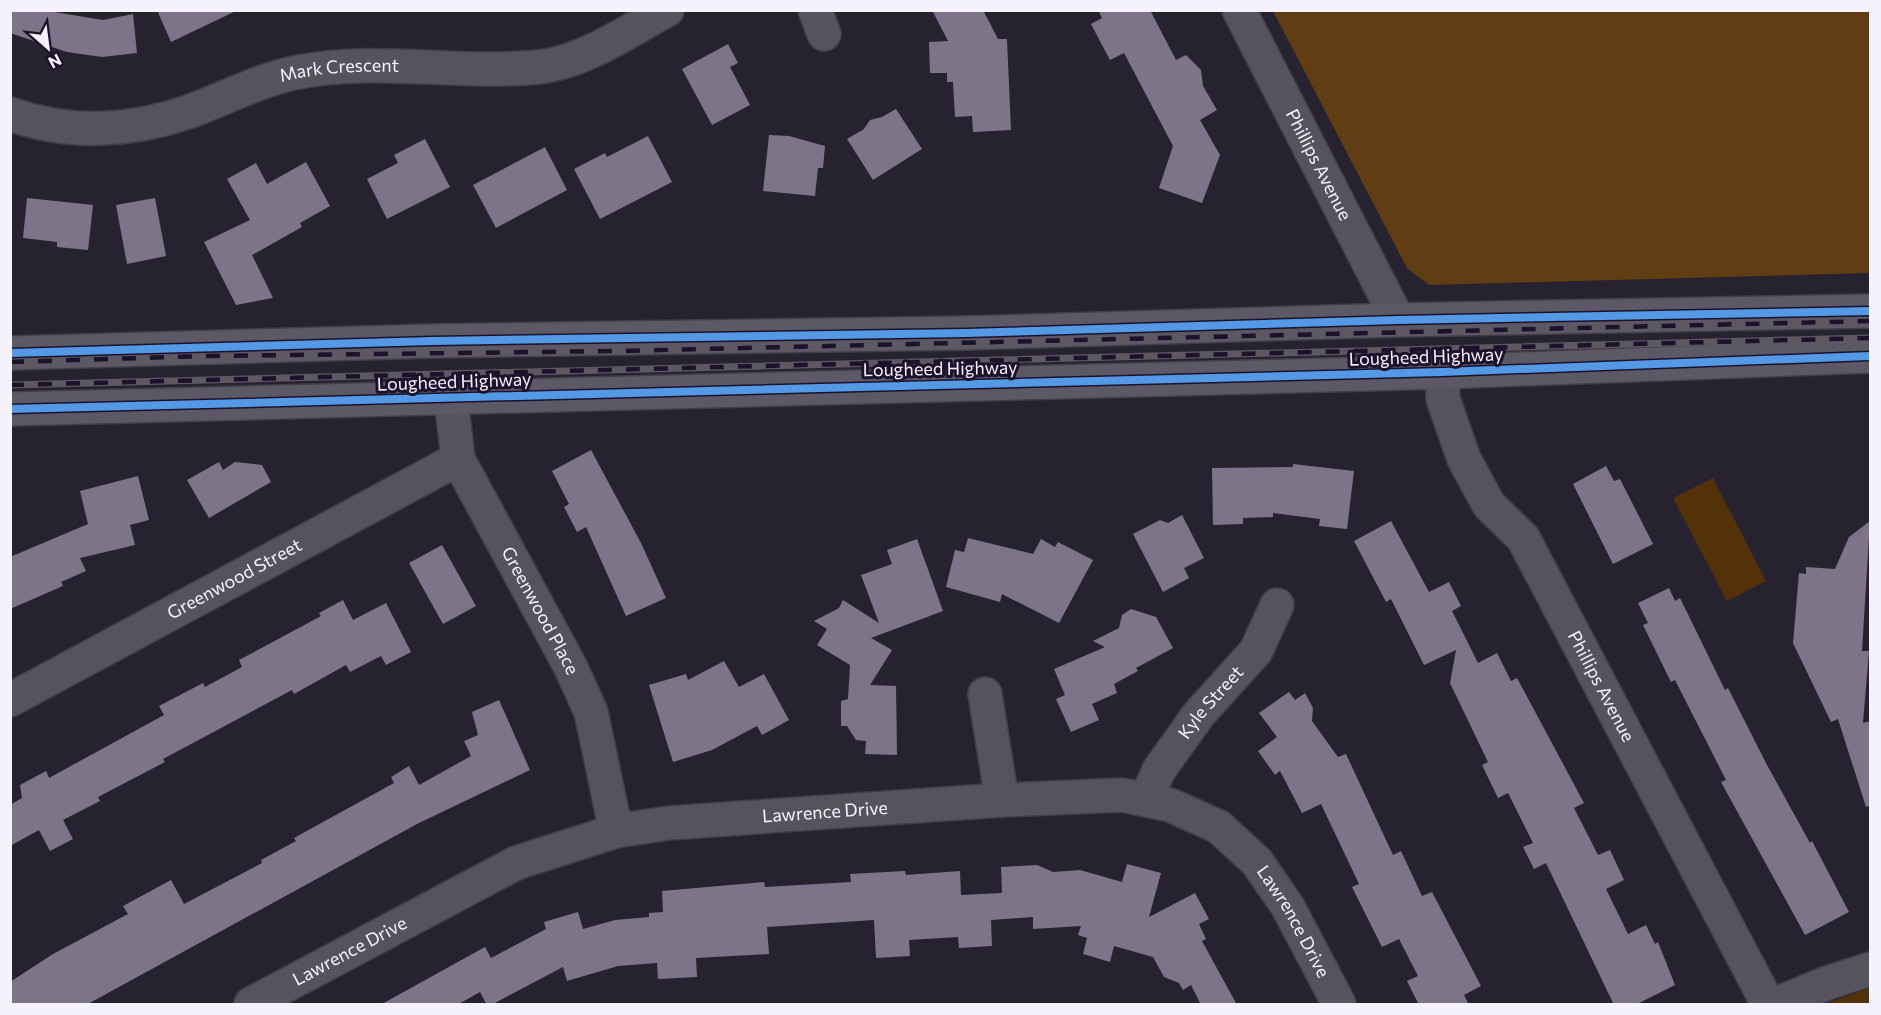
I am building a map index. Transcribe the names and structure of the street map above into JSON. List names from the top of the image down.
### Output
{
  "streets": {
    "main road": ["Lougheed Highway"],
    "street": [
      "Mark Crescent",
      "Phillips Avenue",
      "Greenwood Street",
      "Greenwood Place",
      "Kyle Street",
      "Lawrence Drive"
    ]
  },
  "crossings": [
    ["Phillips Avenue", "Lougheed Highway"],
    ["Lougheed Highway", "Greenwood Place"],
    ["Greenwood Street", "Greenwood Place"],
    ["Greenwood Place", "Lawrence Drive"],
    ["Kyle Street", "Lawrence Drive"]
  ],
  "north": "bottom right"
}
